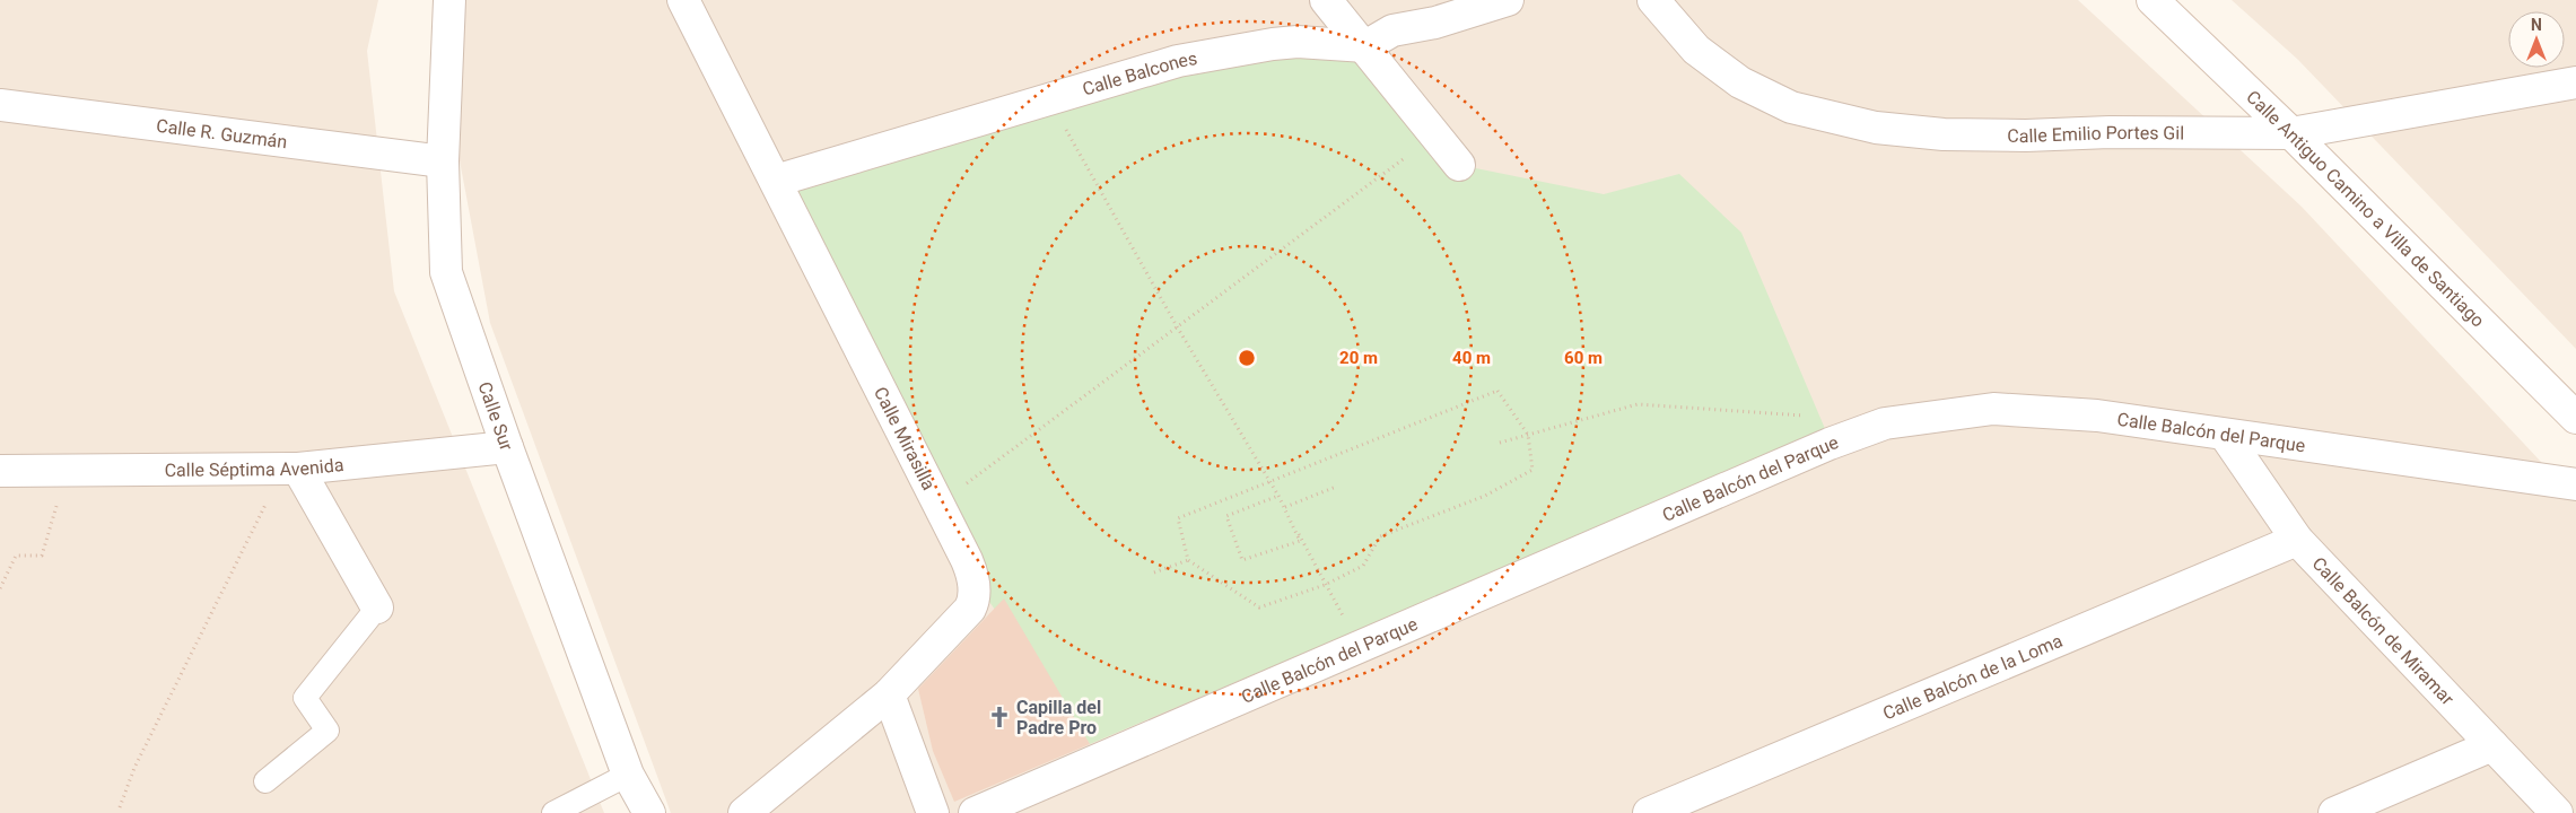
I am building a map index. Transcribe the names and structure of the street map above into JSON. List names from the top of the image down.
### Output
{
  "streets": {
    "street": [
      "Calle Balcones",
      "Calle R. Guzmán",
      "Calle Emilio Portes Gil",
      "Calle Antiguo Camino a Villa de Santiago",
      "Calle Sur",
      "Calle Balcón del Parque",
      "Calle Mirasilla",
      "Calle Séptima Avenida",
      "Calle Balcón de Miramar",
      "Calle Balcón de la Loma"
    ]
  },
  "crossings": [
    ["Calle Balcones", "Calle Mirasilla"],
    ["Calle R. Guzmán", "Calle Sur"],
    ["Calle Emilio Portes Gil", "Calle Antiguo Camino a Villa de Santiago"],
    ["Calle Sur", "Calle Séptima Avenida"],
    ["Calle Balcón del Parque", "Calle Balcón de Miramar"],
    ["Calle Balcón de Miramar", "Calle Balcón de la Loma"]
  ],
  "places": {
    "church": ["Capilla del Padre Pro"]
  },
  "north": "top",
  "rings": ["20 m", "40 m", "60 m"]
}
